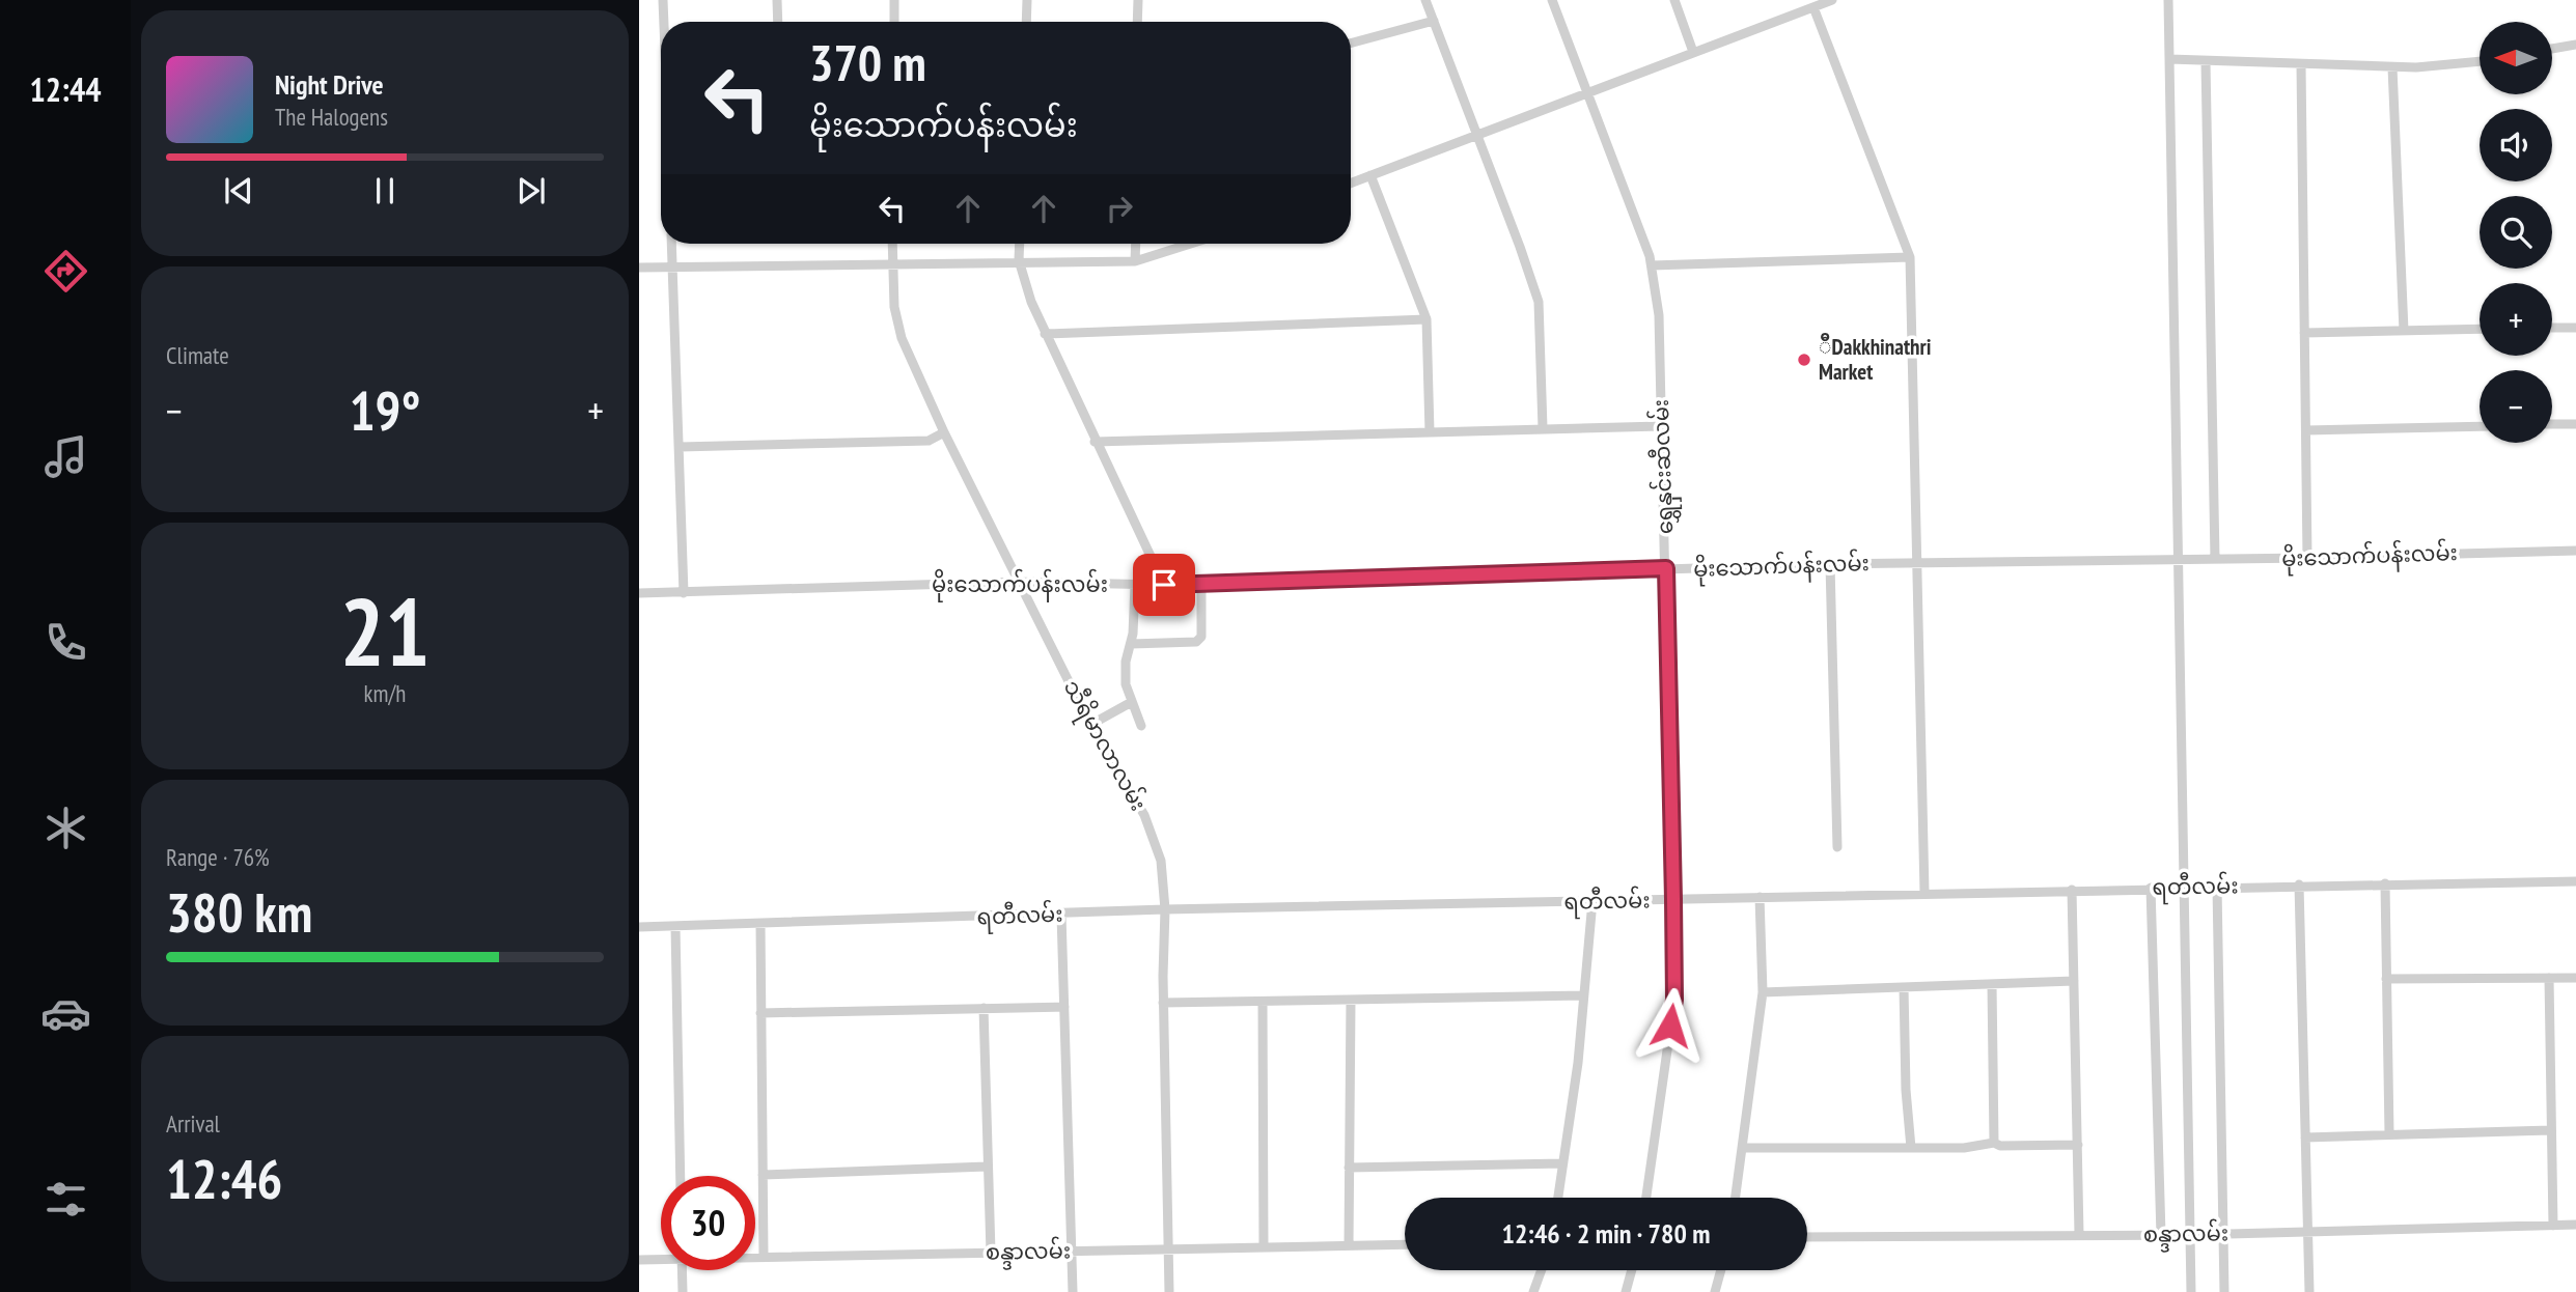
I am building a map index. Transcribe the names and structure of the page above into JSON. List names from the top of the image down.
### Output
{
  "streets": {
    "street": [
      "ရွှေနှင်းဆီလမ်း",
      "မိုးသောက်ပန်းလမ်း",
      "သီရိမာလာလမ်း",
      "ရတီလမ်း",
      "စန္ဒာလမ်း"
    ]
  },
  "crossings": [
    ["ရွှေနှင်းဆီလမ်း", "မိုးသောက်ပန်းလမ်း"],
    ["ရွှေနှင်းဆီလမ်း", "ရတီလမ်း"],
    ["မိုးသောက်ပန်းလမ်း", "သီရိမာလာလမ်း"],
    ["သီရိမာလာလမ်း", "ရတီလမ်း"],
    ["သီရိမာလာလမ်း", "စန္ဒာလမ်း"]
  ],
  "places": ["ီDakkhinathri Market"],
  "north": "left",
  "page": {
    "tabs": "12:44",
    "map_buttons": ["+", "−"],
    "turn": ["370 m", "မိုးသောက်ပန်းလမ်း"],
    "song": ["Night Drive", "The Halogens"],
    "tile": [
      "Climate",
      ["21", "km/h"],
      ["Range · 76%", "380 km"],
      ["Arrival", "12:46"]
    ],
    "heat": ["−", "19°", "+"],
    "limit": "30",
    "trip": "12:46 · 2 min · 780 m"
  }
}
